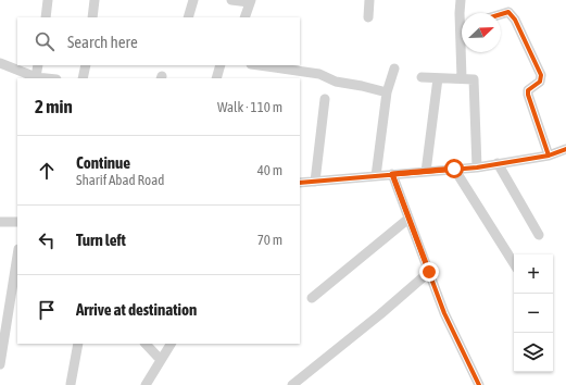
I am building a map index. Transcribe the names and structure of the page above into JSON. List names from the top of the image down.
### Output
{
  "north": "top right",
  "page": {
    "search": "Search here",
    "heading": ["2 min", "Walk · 110 m"],
    "list": [
      ["Continue", "Sharif Abad Road", "40 m"],
      ["Turn left", "70 m"],
      "Arrive at destination"
    ],
    "map_buttons": ["+", "−"]
  }
}
